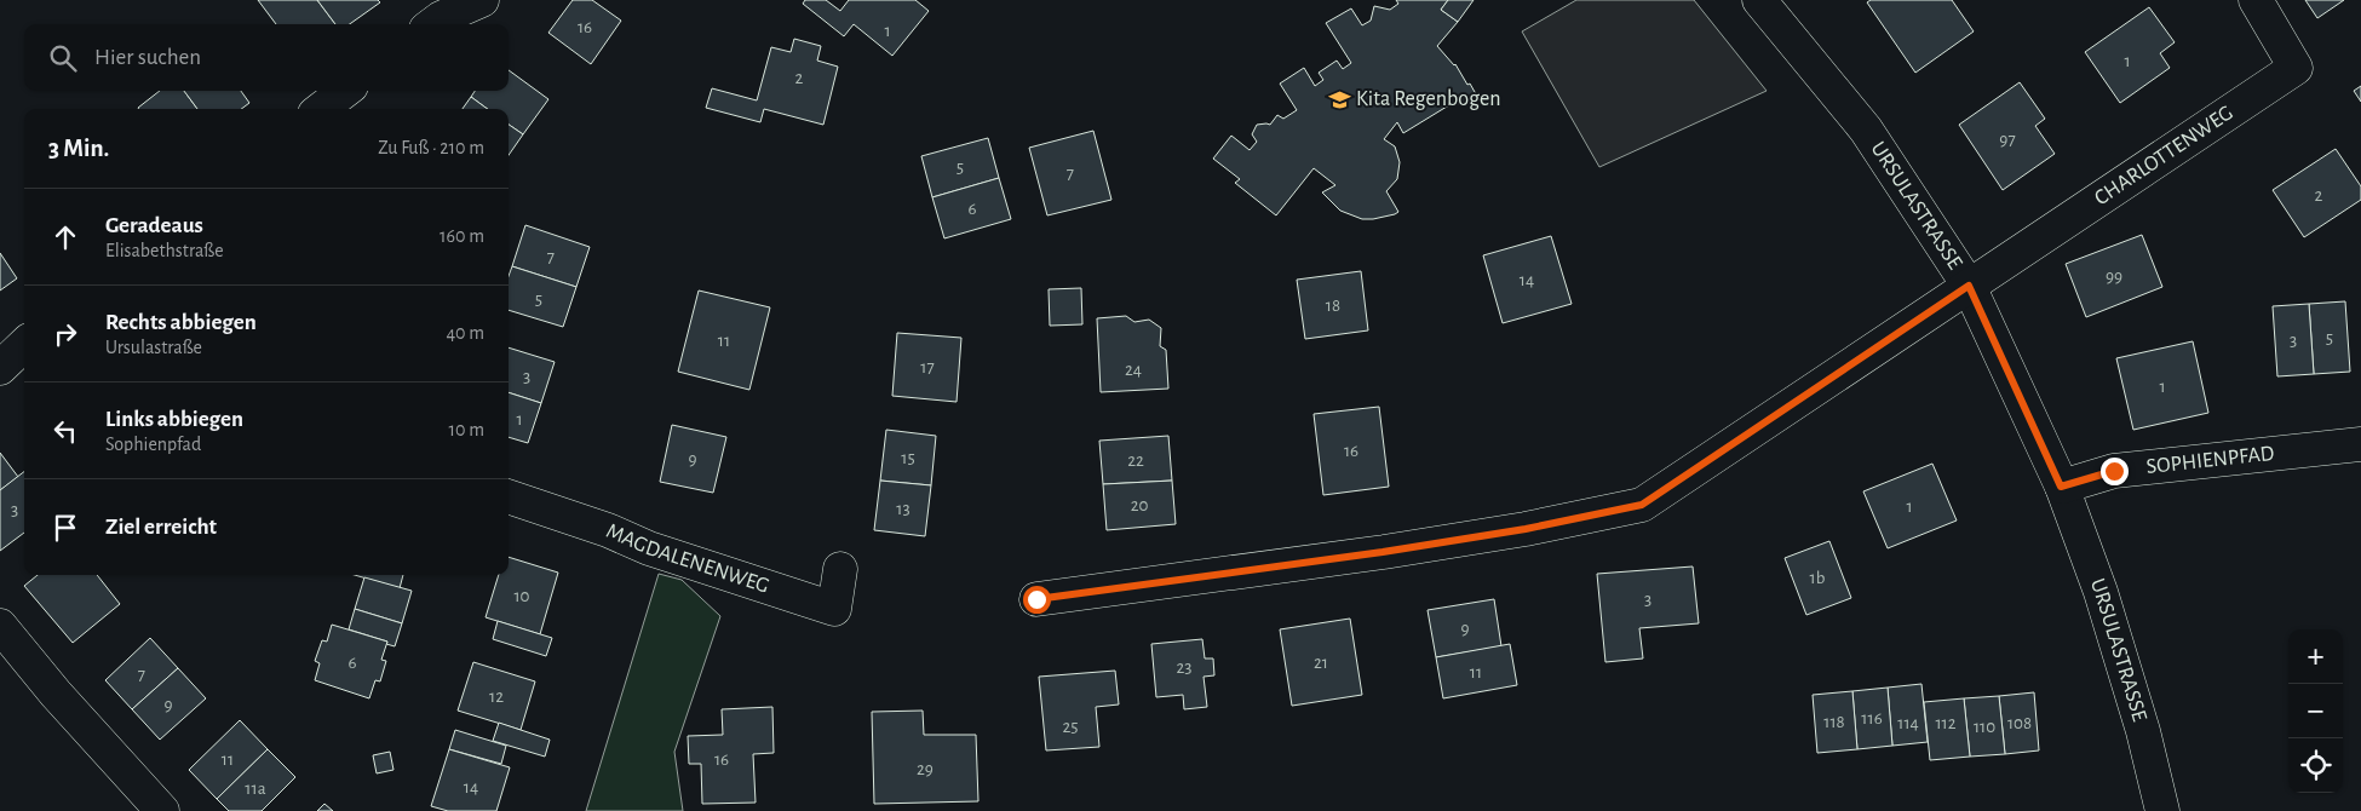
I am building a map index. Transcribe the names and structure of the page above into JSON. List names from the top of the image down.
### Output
{
  "streets": {
    "street": [
      "CHARLOTTENWEG",
      "URSULASTRASSE",
      "SOPHIENPFAD",
      "MAGDALENENWEG"
    ]
  },
  "crossings": [
    ["CHARLOTTENWEG", "URSULASTRASSE"],
    ["URSULASTRASSE", "SOPHIENPFAD"]
  ],
  "places": {
    "school or university": ["Kita Regenbogen"]
  },
  "house_numbers": [
    "16",
    "1",
    "1",
    "2",
    "97",
    "5",
    "7",
    "2",
    "6",
    "7",
    "99",
    "14",
    "5",
    "18",
    "5",
    "11",
    "3",
    "17",
    "24",
    "3",
    "1",
    "1",
    "16",
    "15",
    "9",
    "22",
    "20",
    "1",
    "13",
    "3",
    "1b",
    "10",
    "3",
    "9",
    "6",
    "21",
    "23",
    "11",
    "7",
    "12",
    "9",
    "116",
    "118",
    "114",
    "112",
    "108",
    "25",
    "110",
    "11",
    "16",
    "29",
    "14",
    "11a"
  ],
  "page": {
    "search": "Hier suchen",
    "heading": ["3 Min.", "Zu Fuß · 210 m"],
    "list": [
      ["Geradeaus", "Elisabethstraße", "160 m"],
      ["Rechts abbiegen", "Ursulastraße", "40 m"],
      ["Links abbiegen", "Sophienpfad", "10 m"],
      "Ziel erreicht"
    ],
    "map_buttons": ["+", "−"]
  }
}
